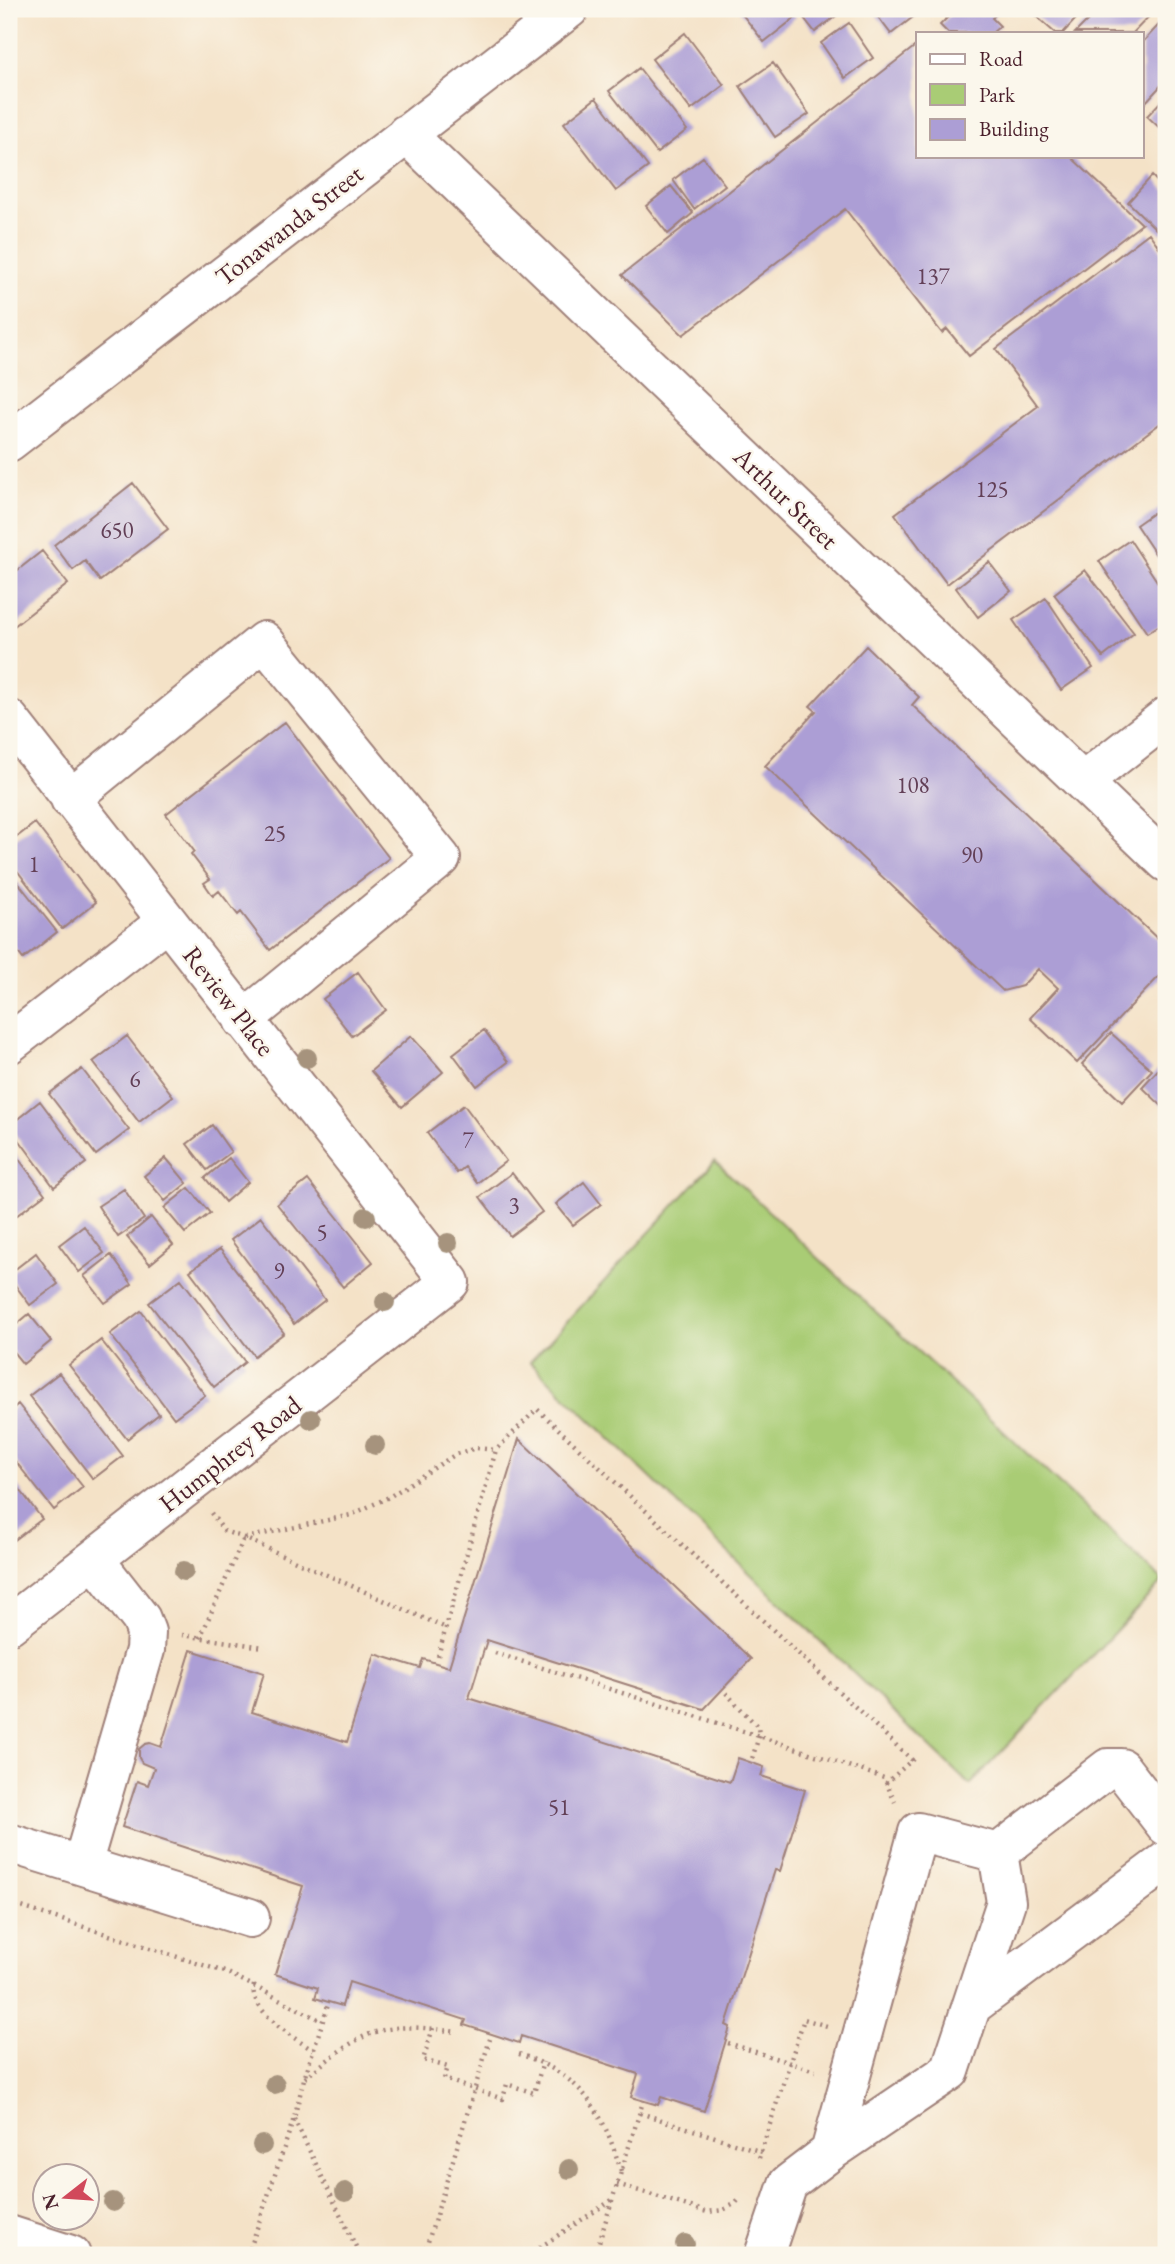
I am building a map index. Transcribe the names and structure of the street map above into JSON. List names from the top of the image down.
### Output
{
  "streets": {
    "street": [
      "Tonawanda Street",
      "Arthur Street",
      "Review Place",
      "Humphrey Road"
    ]
  },
  "crossings": [
    ["Tonawanda Street", "Arthur Street"],
    ["Review Place", "Humphrey Road"]
  ],
  "house_numbers": [
    "137",
    "125",
    "650",
    "108",
    "25",
    "90",
    "1",
    "6",
    "7",
    "3",
    "5",
    "9",
    "51"
  ],
  "legend": ["Road", "Park", "Building"],
  "north": "left"
}
